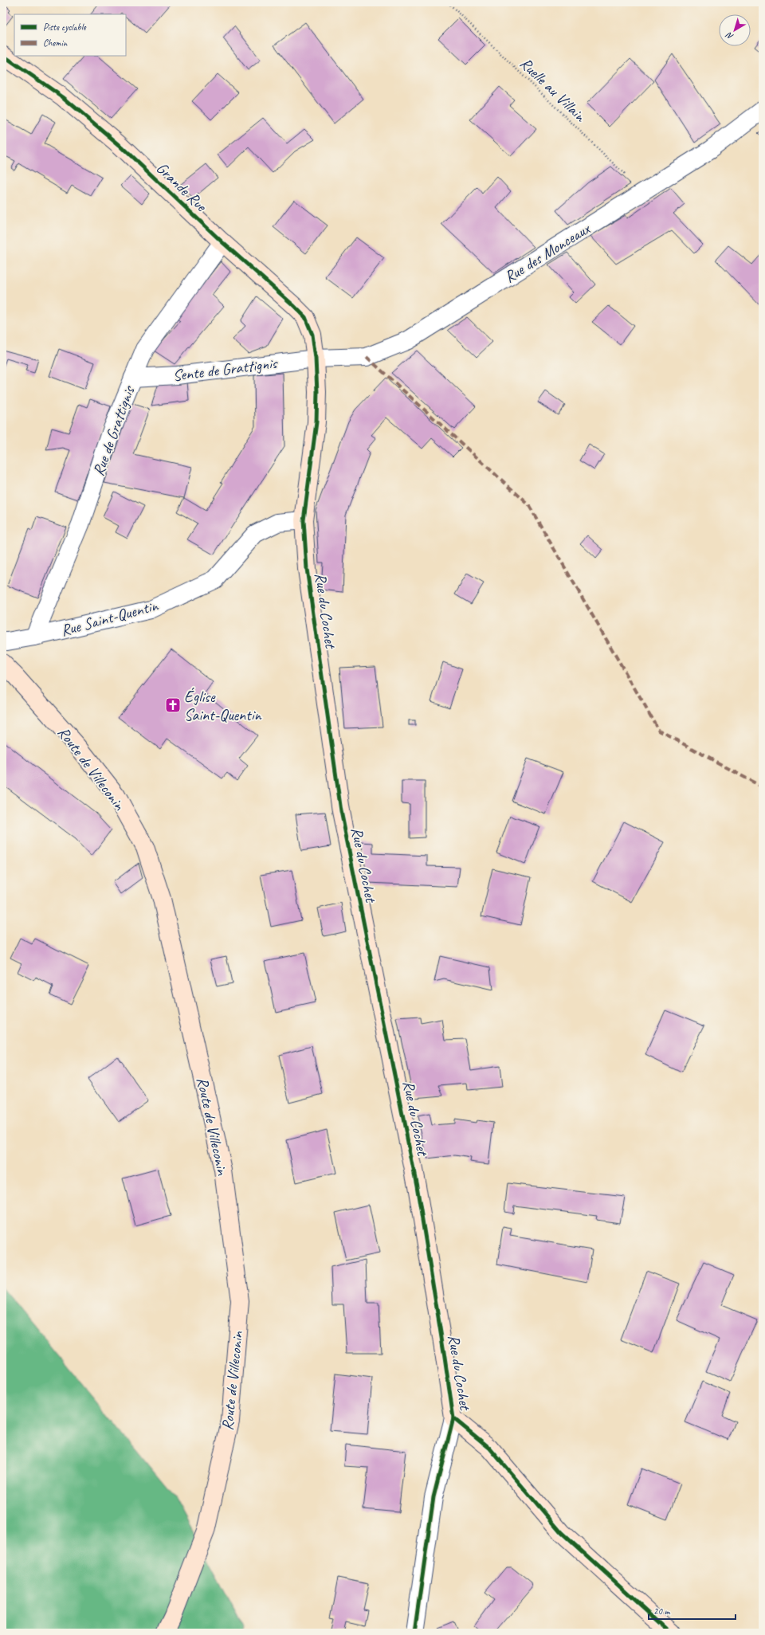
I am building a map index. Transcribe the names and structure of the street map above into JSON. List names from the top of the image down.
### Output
{
  "streets": {
    "street": [
      "Grande Rue",
      "Rue des Monceaux",
      "Sente de Grattignis",
      "Rue de Grattignis",
      "Rue du Cochet",
      "Rue Saint-Quentin",
      "Route de Villeconin"
    ],
    "path": ["Ruelle au Villain"]
  },
  "crossings": [
    ["Ruelle au Villain", "Rue des Monceaux"],
    ["Grande Rue", "Rue des Monceaux"],
    ["Grande Rue", "Sente de Grattignis"],
    ["Grande Rue", "Rue de Grattignis"],
    ["Grande Rue", "Rue du Cochet"],
    ["Rue des Monceaux", "Sente de Grattignis"],
    ["Rue des Monceaux", "Rue du Cochet"],
    ["Sente de Grattignis", "Rue de Grattignis"],
    ["Sente de Grattignis", "Rue du Cochet"],
    ["Rue de Grattignis", "Rue Saint-Quentin"],
    ["Rue du Cochet", "Rue Saint-Quentin"]
  ],
  "places": {
    "church": ["Église Saint-Quentin"]
  },
  "legend": ["Piste cyclable", "Chemin"],
  "scale_bar": "20 m",
  "north": "bottom left"
}
